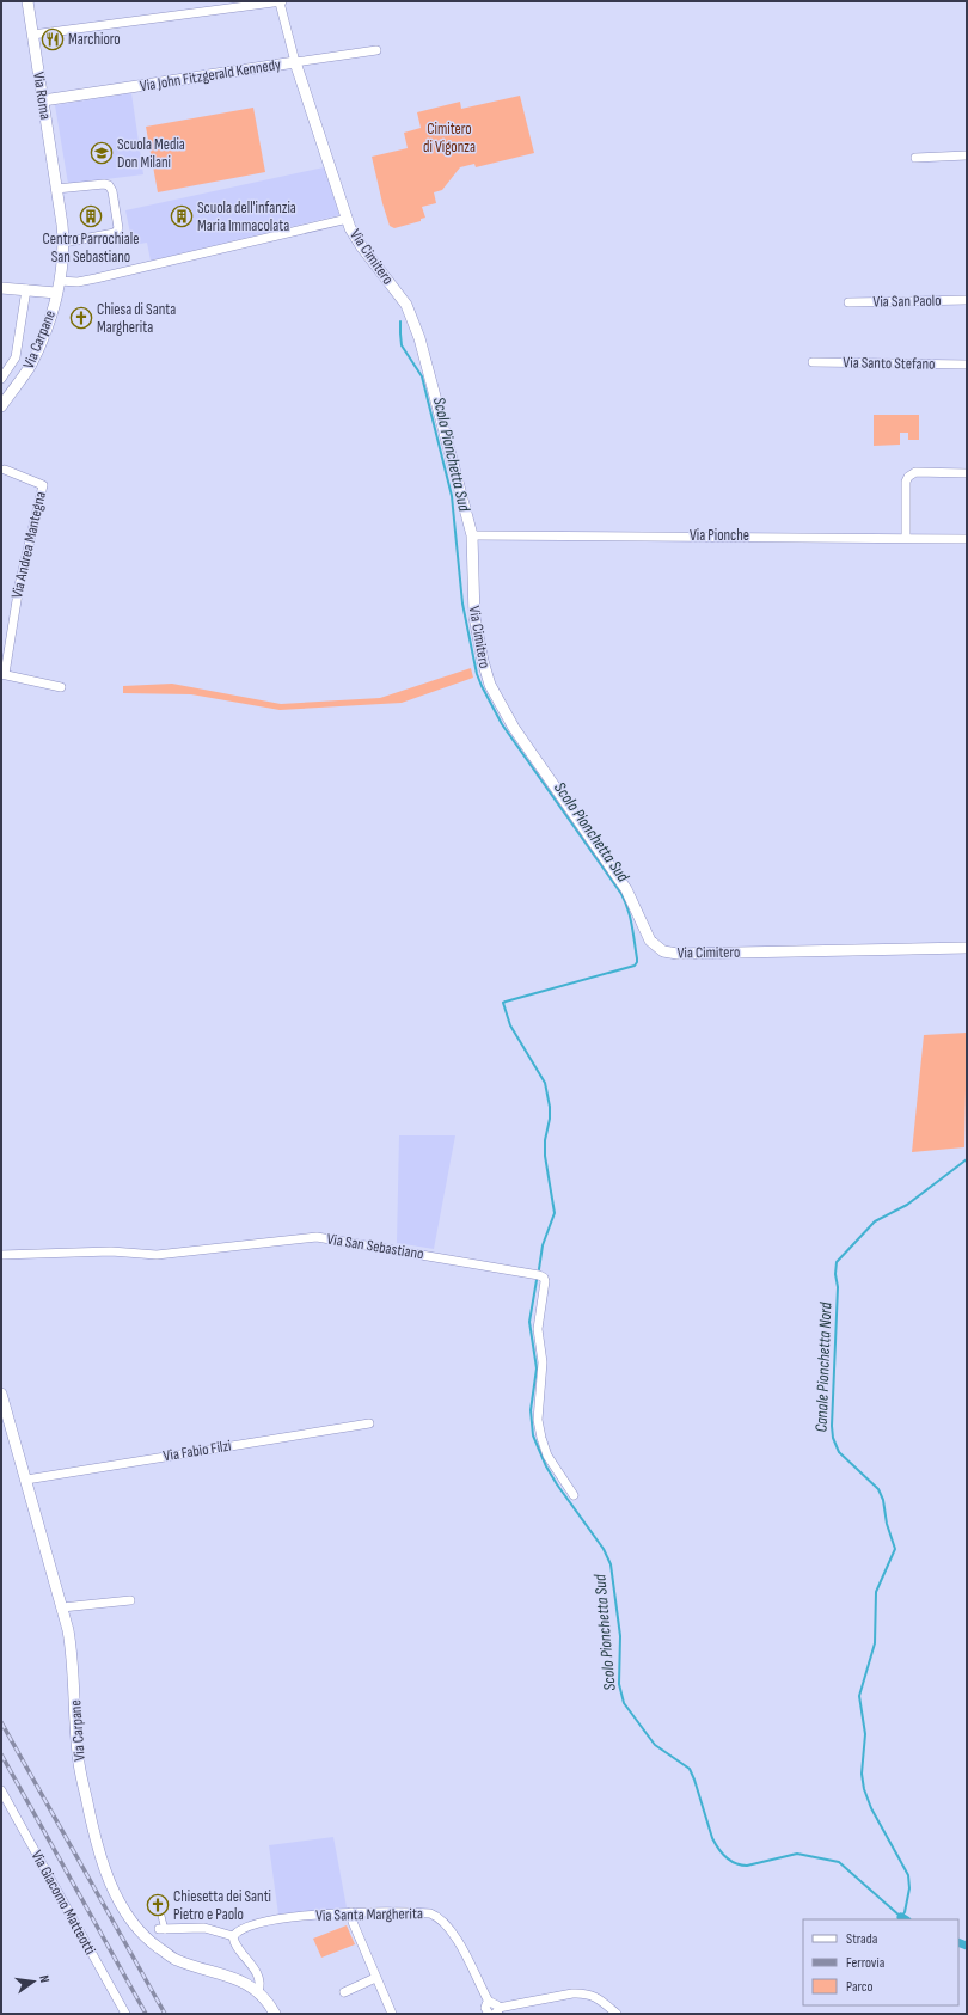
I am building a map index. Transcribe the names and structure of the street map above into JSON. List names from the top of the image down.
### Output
{
  "streets": {
    "street": [
      "Via John Fitzgerald Kennedy",
      "Via Roma",
      "Via Cimitero",
      "Via San Paolo",
      "Via Carpane",
      "Via Santo Stefano",
      "Via Pionche",
      "Via Andrea Mantegna",
      "Via San Sebastiano",
      "Via Fabio Filzi",
      "Via Giacomo Matteotti",
      "Via Santa Margherita"
    ]
  },
  "crossings": [
    ["Via John Fitzgerald Kennedy", "Via Roma"],
    ["Via John Fitzgerald Kennedy", "Via Cimitero"],
    ["Via Roma", "Via Carpane"],
    ["Via Cimitero", "Via Pionche"],
    ["Via Carpane", "Via Fabio Filzi"],
    ["Via Carpane", "Via Santa Margherita"]
  ],
  "water": ["Scolo Pionchetta Sud", "Canale Pionchetta Nord"],
  "parks": ["Cimitero di Vigonza"],
  "places": {
    "restaurant": ["Marchioro"],
    "school or university": ["Scuola Media Don Milani"],
    "building": ["Centro Parrochiale San Sebastiano", "Scuola dell'infanzia Maria Immacolata"],
    "church": ["Chiesa di Santa Margherita", "Chiesetta dei Santi Pietro e Paolo"]
  },
  "legend": ["Strada", "Ferrovia", "Parco"],
  "north": "right"
}
